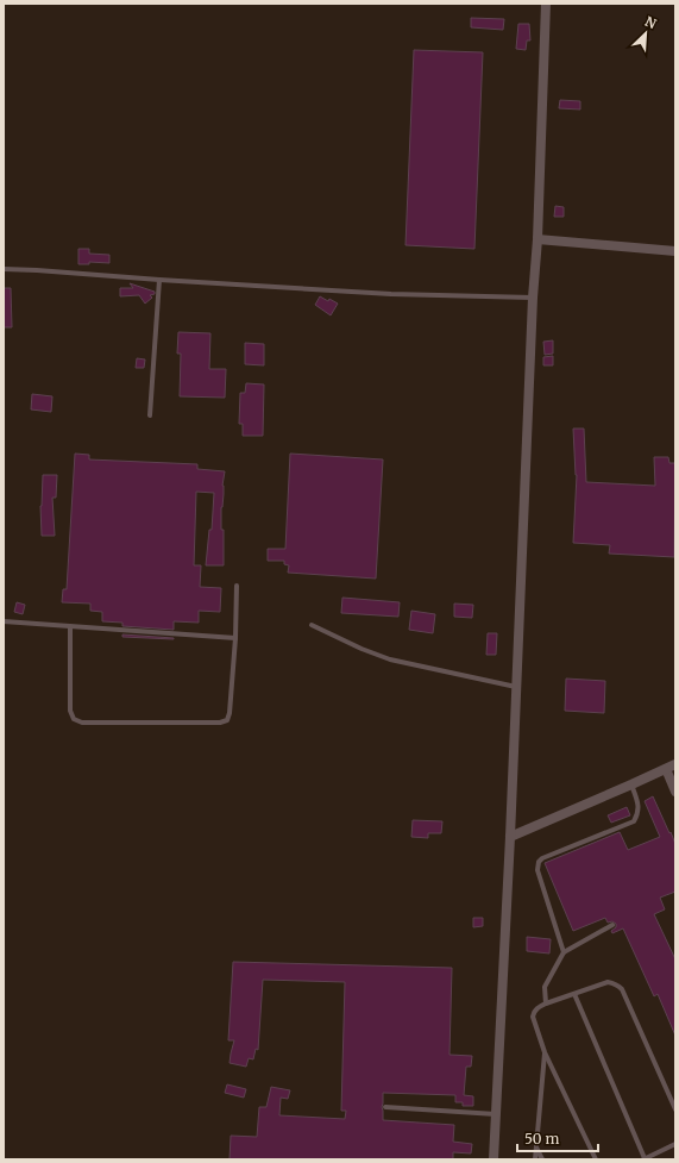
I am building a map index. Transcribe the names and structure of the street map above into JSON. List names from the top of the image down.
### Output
{
  "scale_bar": "50 m",
  "north": "top right"
}
